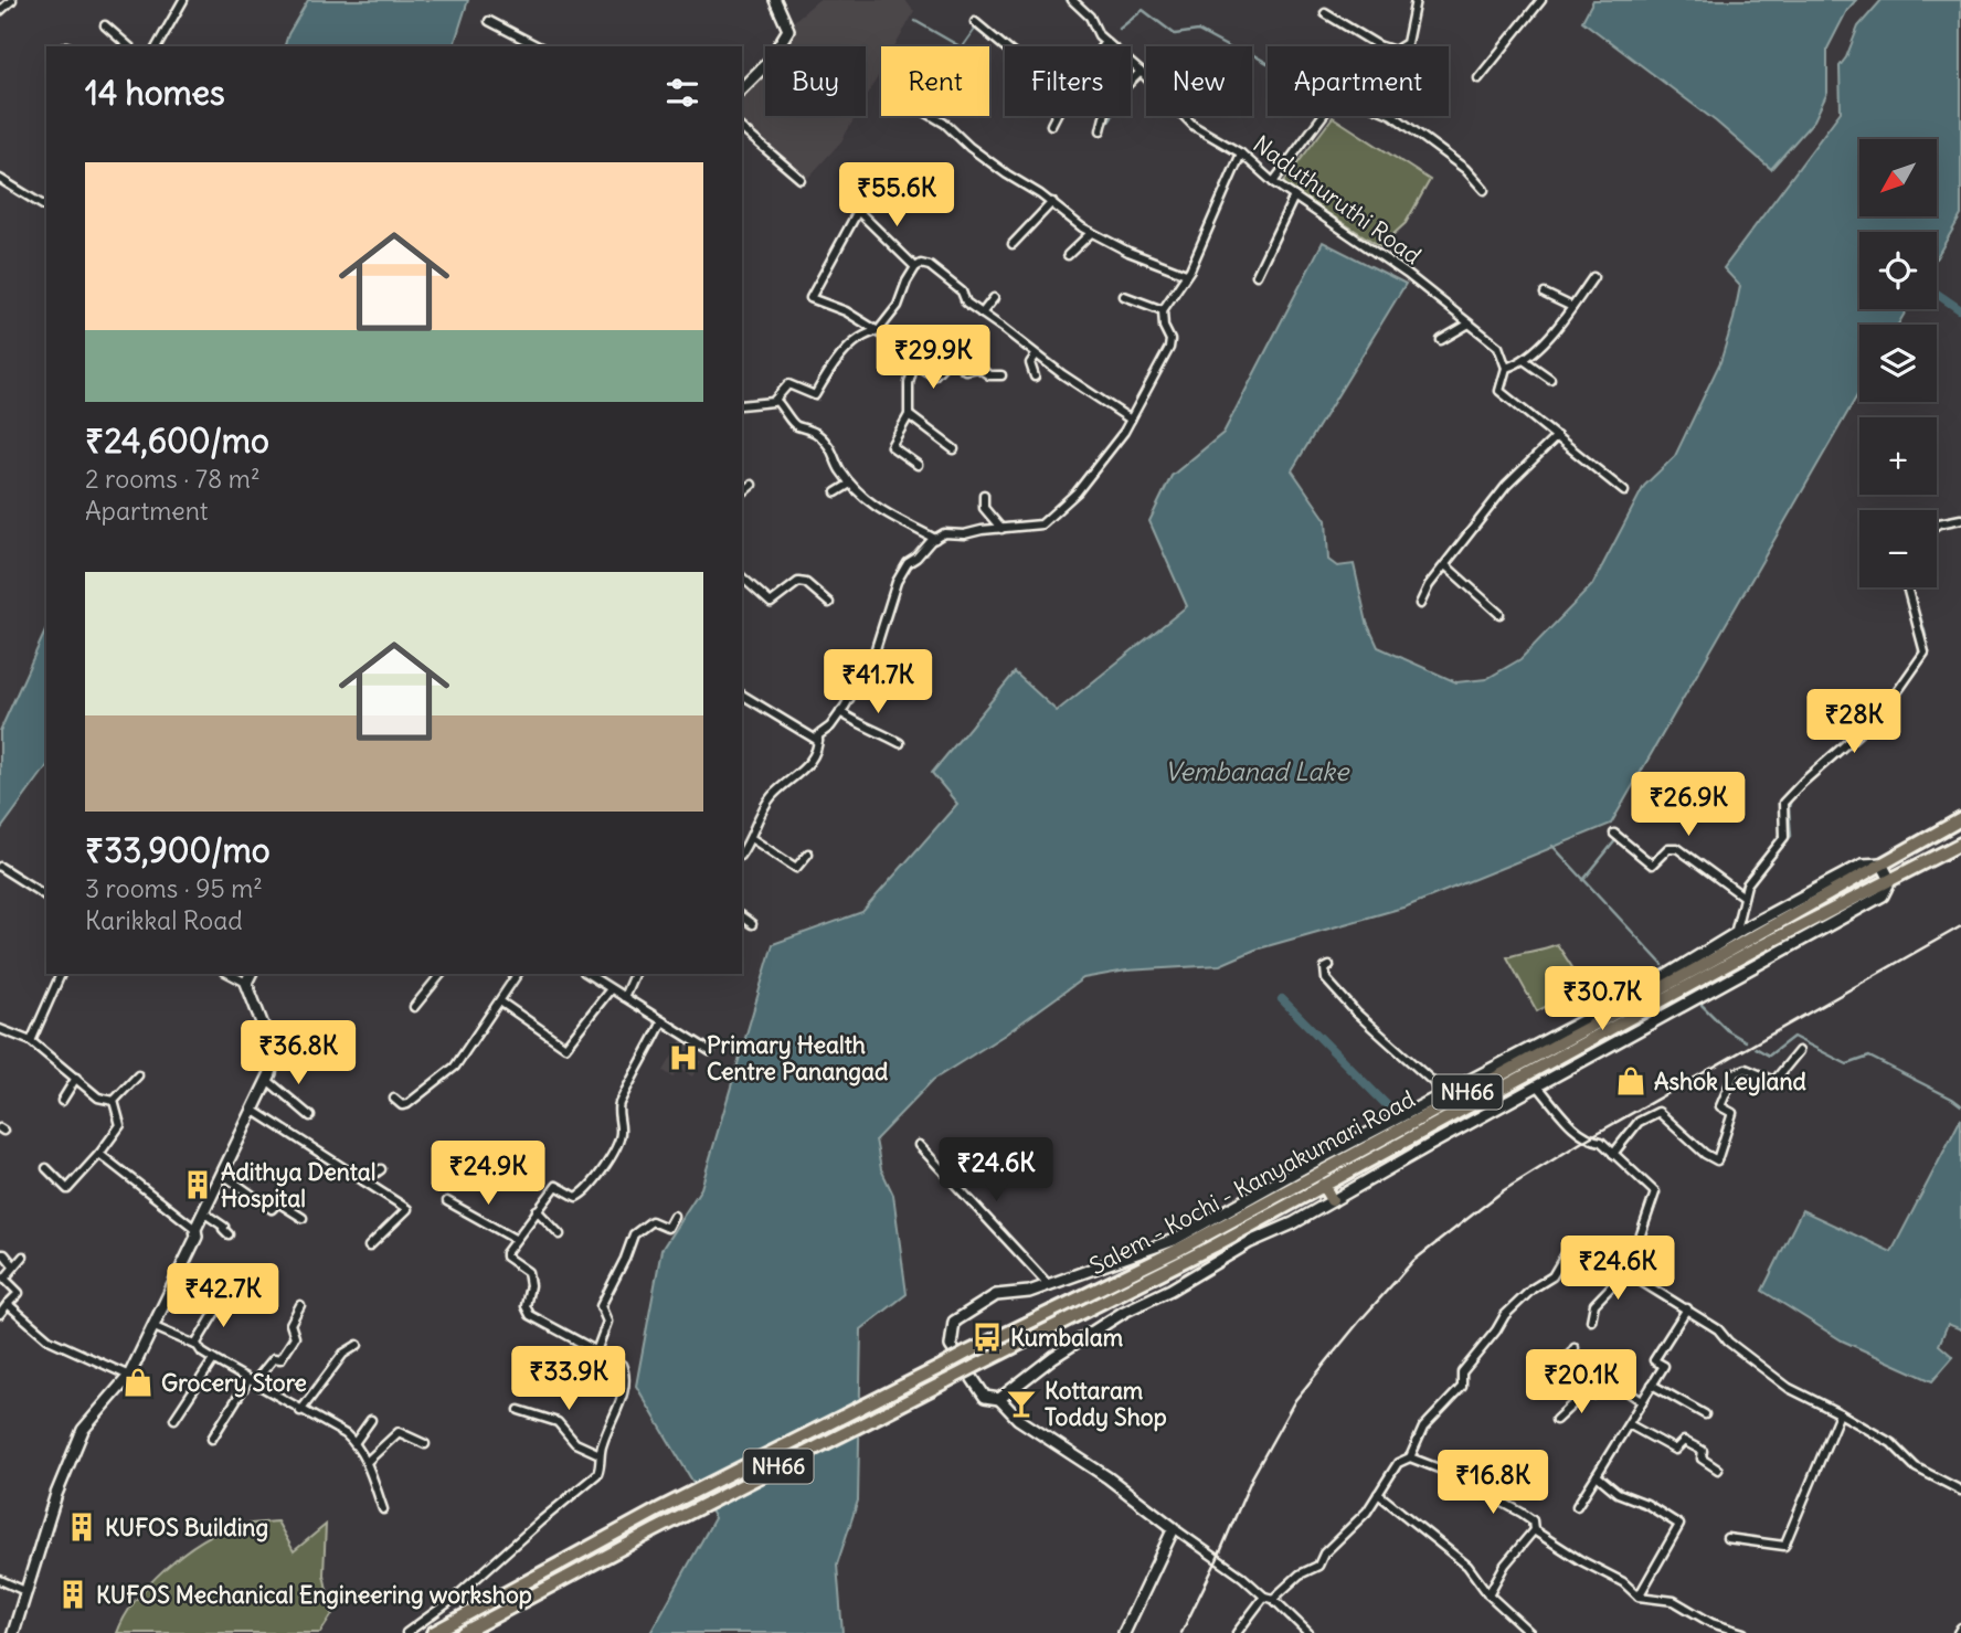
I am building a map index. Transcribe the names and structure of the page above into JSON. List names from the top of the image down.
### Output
{
  "streets": {
    "highway": ["NH66", "Salem - Kochi - Kanyakumari Road"],
    "street": ["Naduthuruthi Road"]
  },
  "water": ["Vembanad Lake"],
  "places": {
    "hospital": ["Primary Health Centre Panangad"],
    "shop": ["Ashok Leyland", "Grocery Store"],
    "building": ["Adithya Dental Hospital", "KUFOS Building", "KUFOS Mechanical Engineering workshop"],
    "bus stop": ["Kumbalam"],
    "bar": ["Kottaram Toddy Shop"]
  },
  "north": "bottom left",
  "page": {
    "chip": [
      "Buy",
      "Rent",
      "Filters",
      "New",
      "Apartment"
    ],
    "heading": "14 homes",
    "map_buttons": ["+", "−"],
    "list": [
      {
        "name": "₹24,600/mo",
        "note": "2 rooms · 78 m² · Apartment"
      },
      {
        "name": "₹33,900/mo",
        "note": "3 rooms · 95 m² · Karikkal Road"
      }
    ],
    "price": [
      "₹55.6K",
      "₹29.9K",
      "₹41.7K",
      "₹28K",
      "₹26.9K",
      "₹30.7K",
      "₹36.8K",
      "₹24.6K",
      "₹24.9K",
      "₹24.6K",
      "₹42.7K",
      "₹33.9K",
      "₹20.1K",
      "₹16.8K"
    ]
  }
}
